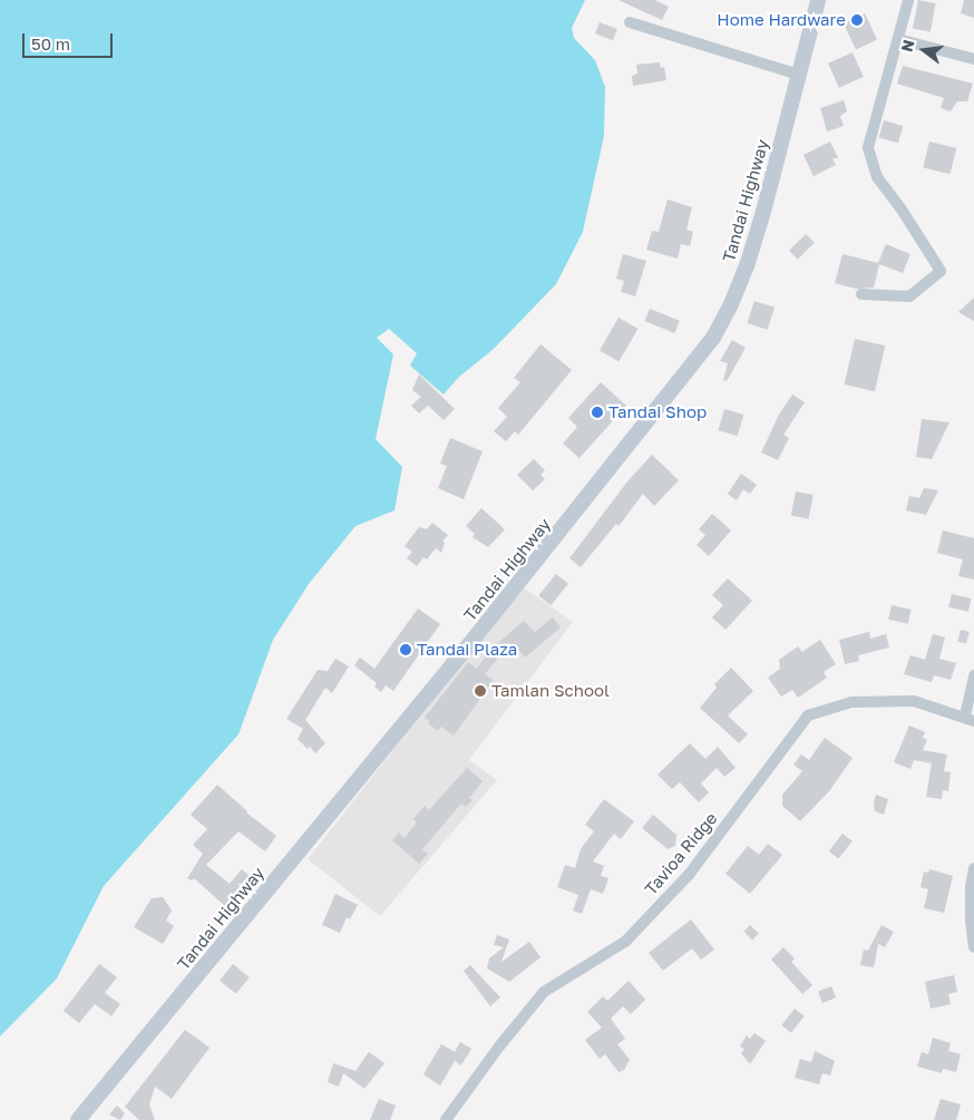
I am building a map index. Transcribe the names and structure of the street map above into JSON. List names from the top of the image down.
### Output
{
  "streets": {
    "main road": ["Tandai Highway"],
    "street": ["Tavioa Ridge"]
  },
  "places": [
    "Home Hardware",
    "Tandai Shop",
    "Tandai Plaza",
    "Tamlan School"
  ],
  "scale_bar": "50 m",
  "north": "left"
}
